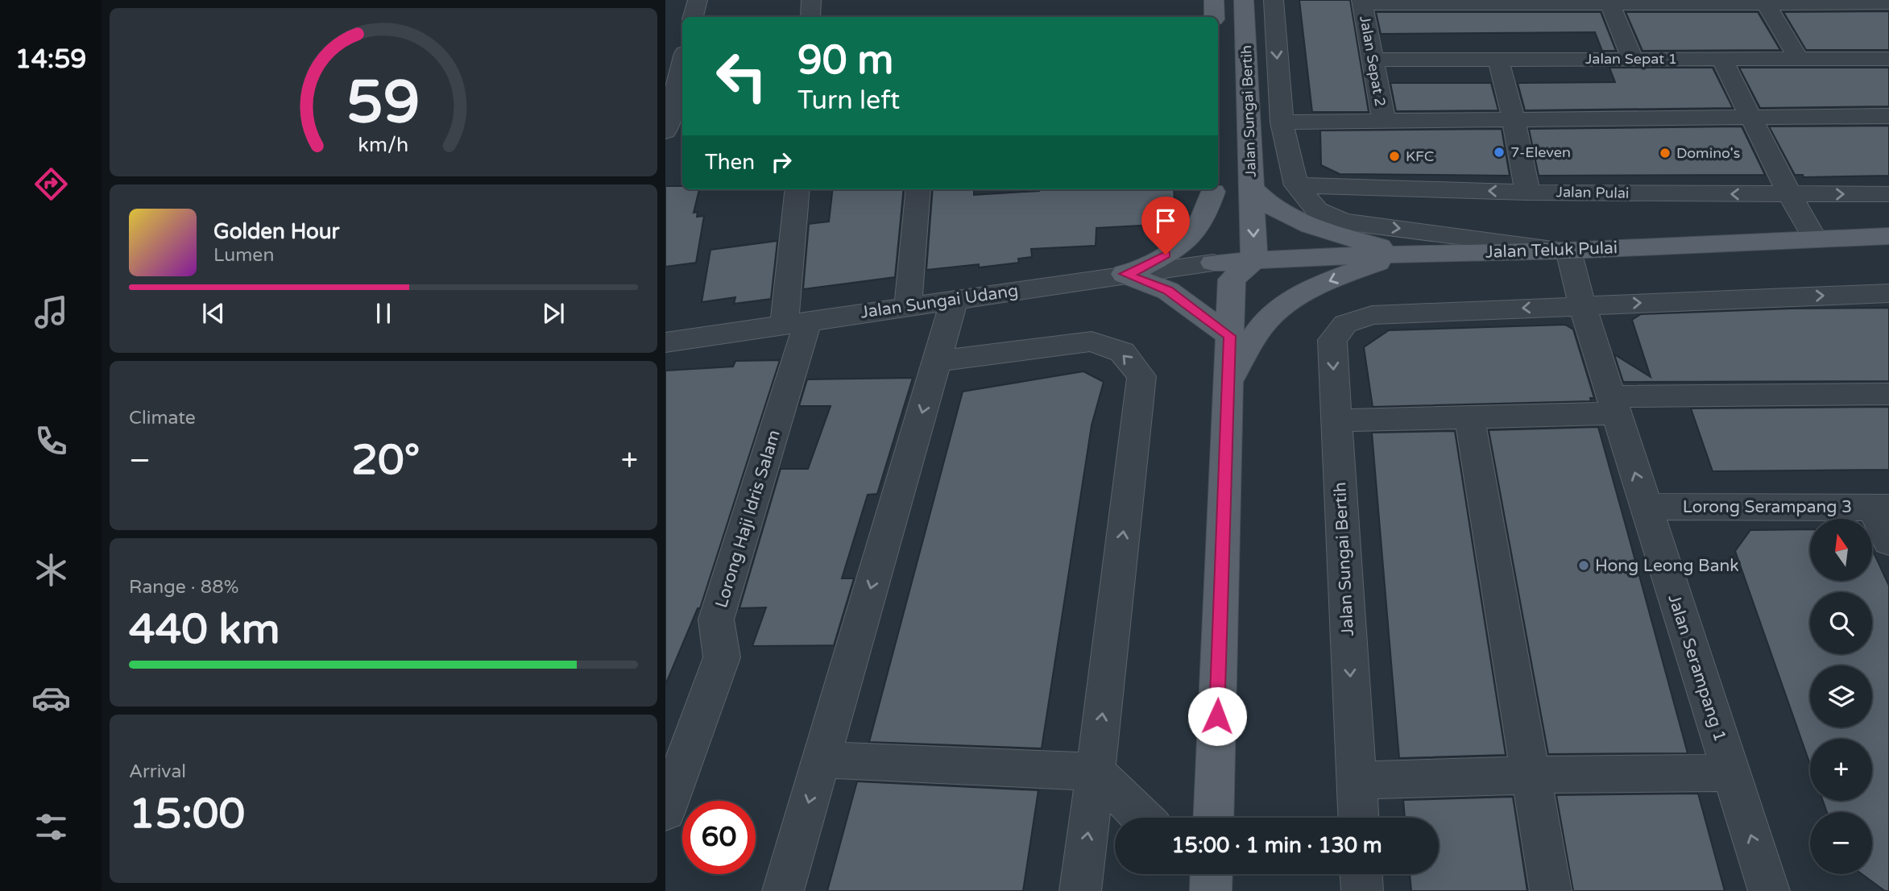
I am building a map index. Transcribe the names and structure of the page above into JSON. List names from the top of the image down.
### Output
{
  "streets": {
    "main road": ["Jalan Sungai Bertih", "Jalan Teluk Pulai"],
    "street": [
      "Jalan Sepat 1",
      "Jalan Sepat 2",
      "Jalan Pulai",
      "Jalan Sungai Udang",
      "Lorong Serampang 3",
      "Lorong Haji Idris Salam",
      "Jalan Serampang 1"
    ]
  },
  "crossings": [
    ["Jalan Sepat 1", "Jalan Sepat 2"],
    ["Jalan Sungai Bertih", "Jalan Teluk Pulai"],
    ["Jalan Sungai Bertih", "Jalan Serampang 1"],
    ["Jalan Teluk Pulai", "Jalan Serampang 1"],
    ["Jalan Sungai Udang", "Lorong Haji Idris Salam"],
    ["Lorong Serampang 3", "Jalan Serampang 1"]
  ],
  "places": [
    "7-Eleven",
    "Domino's",
    "KFC",
    "Hong Leong Bank"
  ],
  "north": "top",
  "page": {
    "tabs": "14:59",
    "turn": ["90 m", "Turn left"],
    "then": "Then",
    "song": ["Golden Hour", "Lumen"],
    "tile": [
      "Climate",
      ["Range · 88%", "440 km"],
      ["Arrival", "15:00"]
    ],
    "heat": ["−", "20°", "+"],
    "map_buttons": ["+", "−"],
    "limit": "60",
    "trip": "15:00 · 1 min · 130 m",
    "gauge": ["59", "km/h"]
  }
}
